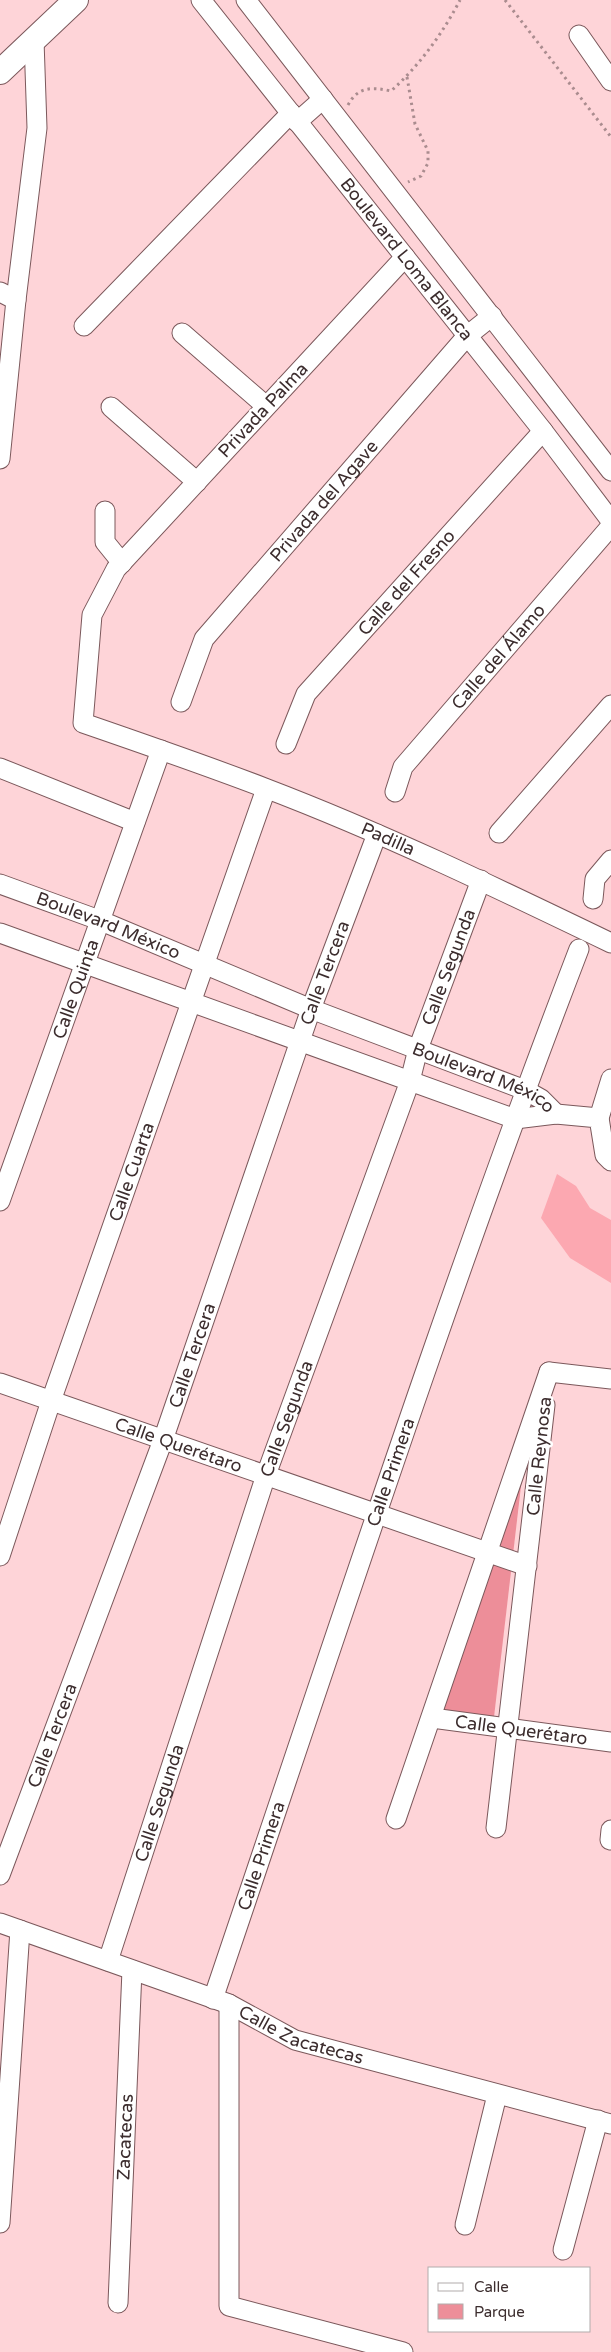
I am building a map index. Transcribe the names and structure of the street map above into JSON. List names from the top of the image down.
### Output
{
  "streets": {
    "street": [
      "Boulevard Loma Blanca",
      "Privada Palma",
      "Privada del Agave",
      "Calle del Fresno",
      "Calle del Álamo",
      "Padilla",
      "Boulevard México",
      "Calle Segunda",
      "Calle Tercera",
      "Calle Quinta",
      "Calle Cuarta",
      "Calle Querétaro",
      "Calle Reynosa",
      "Calle Primera",
      "Calle Zacatecas",
      "Zacatecas"
    ]
  },
  "crossings": [
    ["Boulevard Loma Blanca", "Privada Palma"],
    ["Boulevard Loma Blanca", "Privada del Agave"],
    ["Boulevard Loma Blanca", "Calle del Fresno"],
    ["Privada Palma", "Padilla"],
    ["Privada Palma", "Calle Quinta"],
    ["Padilla", "Calle Segunda"],
    ["Padilla", "Calle Tercera"],
    ["Padilla", "Calle Quinta"],
    ["Padilla", "Calle Cuarta"],
    ["Boulevard México", "Calle Segunda"],
    ["Boulevard México", "Calle Tercera"],
    ["Boulevard México", "Calle Quinta"],
    ["Boulevard México", "Calle Cuarta"],
    ["Boulevard México", "Calle Primera"],
    ["Calle Segunda", "Calle Querétaro"],
    ["Calle Segunda", "Calle Zacatecas"],
    ["Calle Tercera", "Calle Querétaro"],
    ["Calle Cuarta", "Calle Querétaro"],
    ["Calle Querétaro", "Calle Reynosa"],
    ["Calle Querétaro", "Calle Primera"],
    ["Calle Primera", "Calle Zacatecas"],
    ["Calle Zacatecas", "Zacatecas"]
  ],
  "legend": ["Calle", "Parque"]
}
